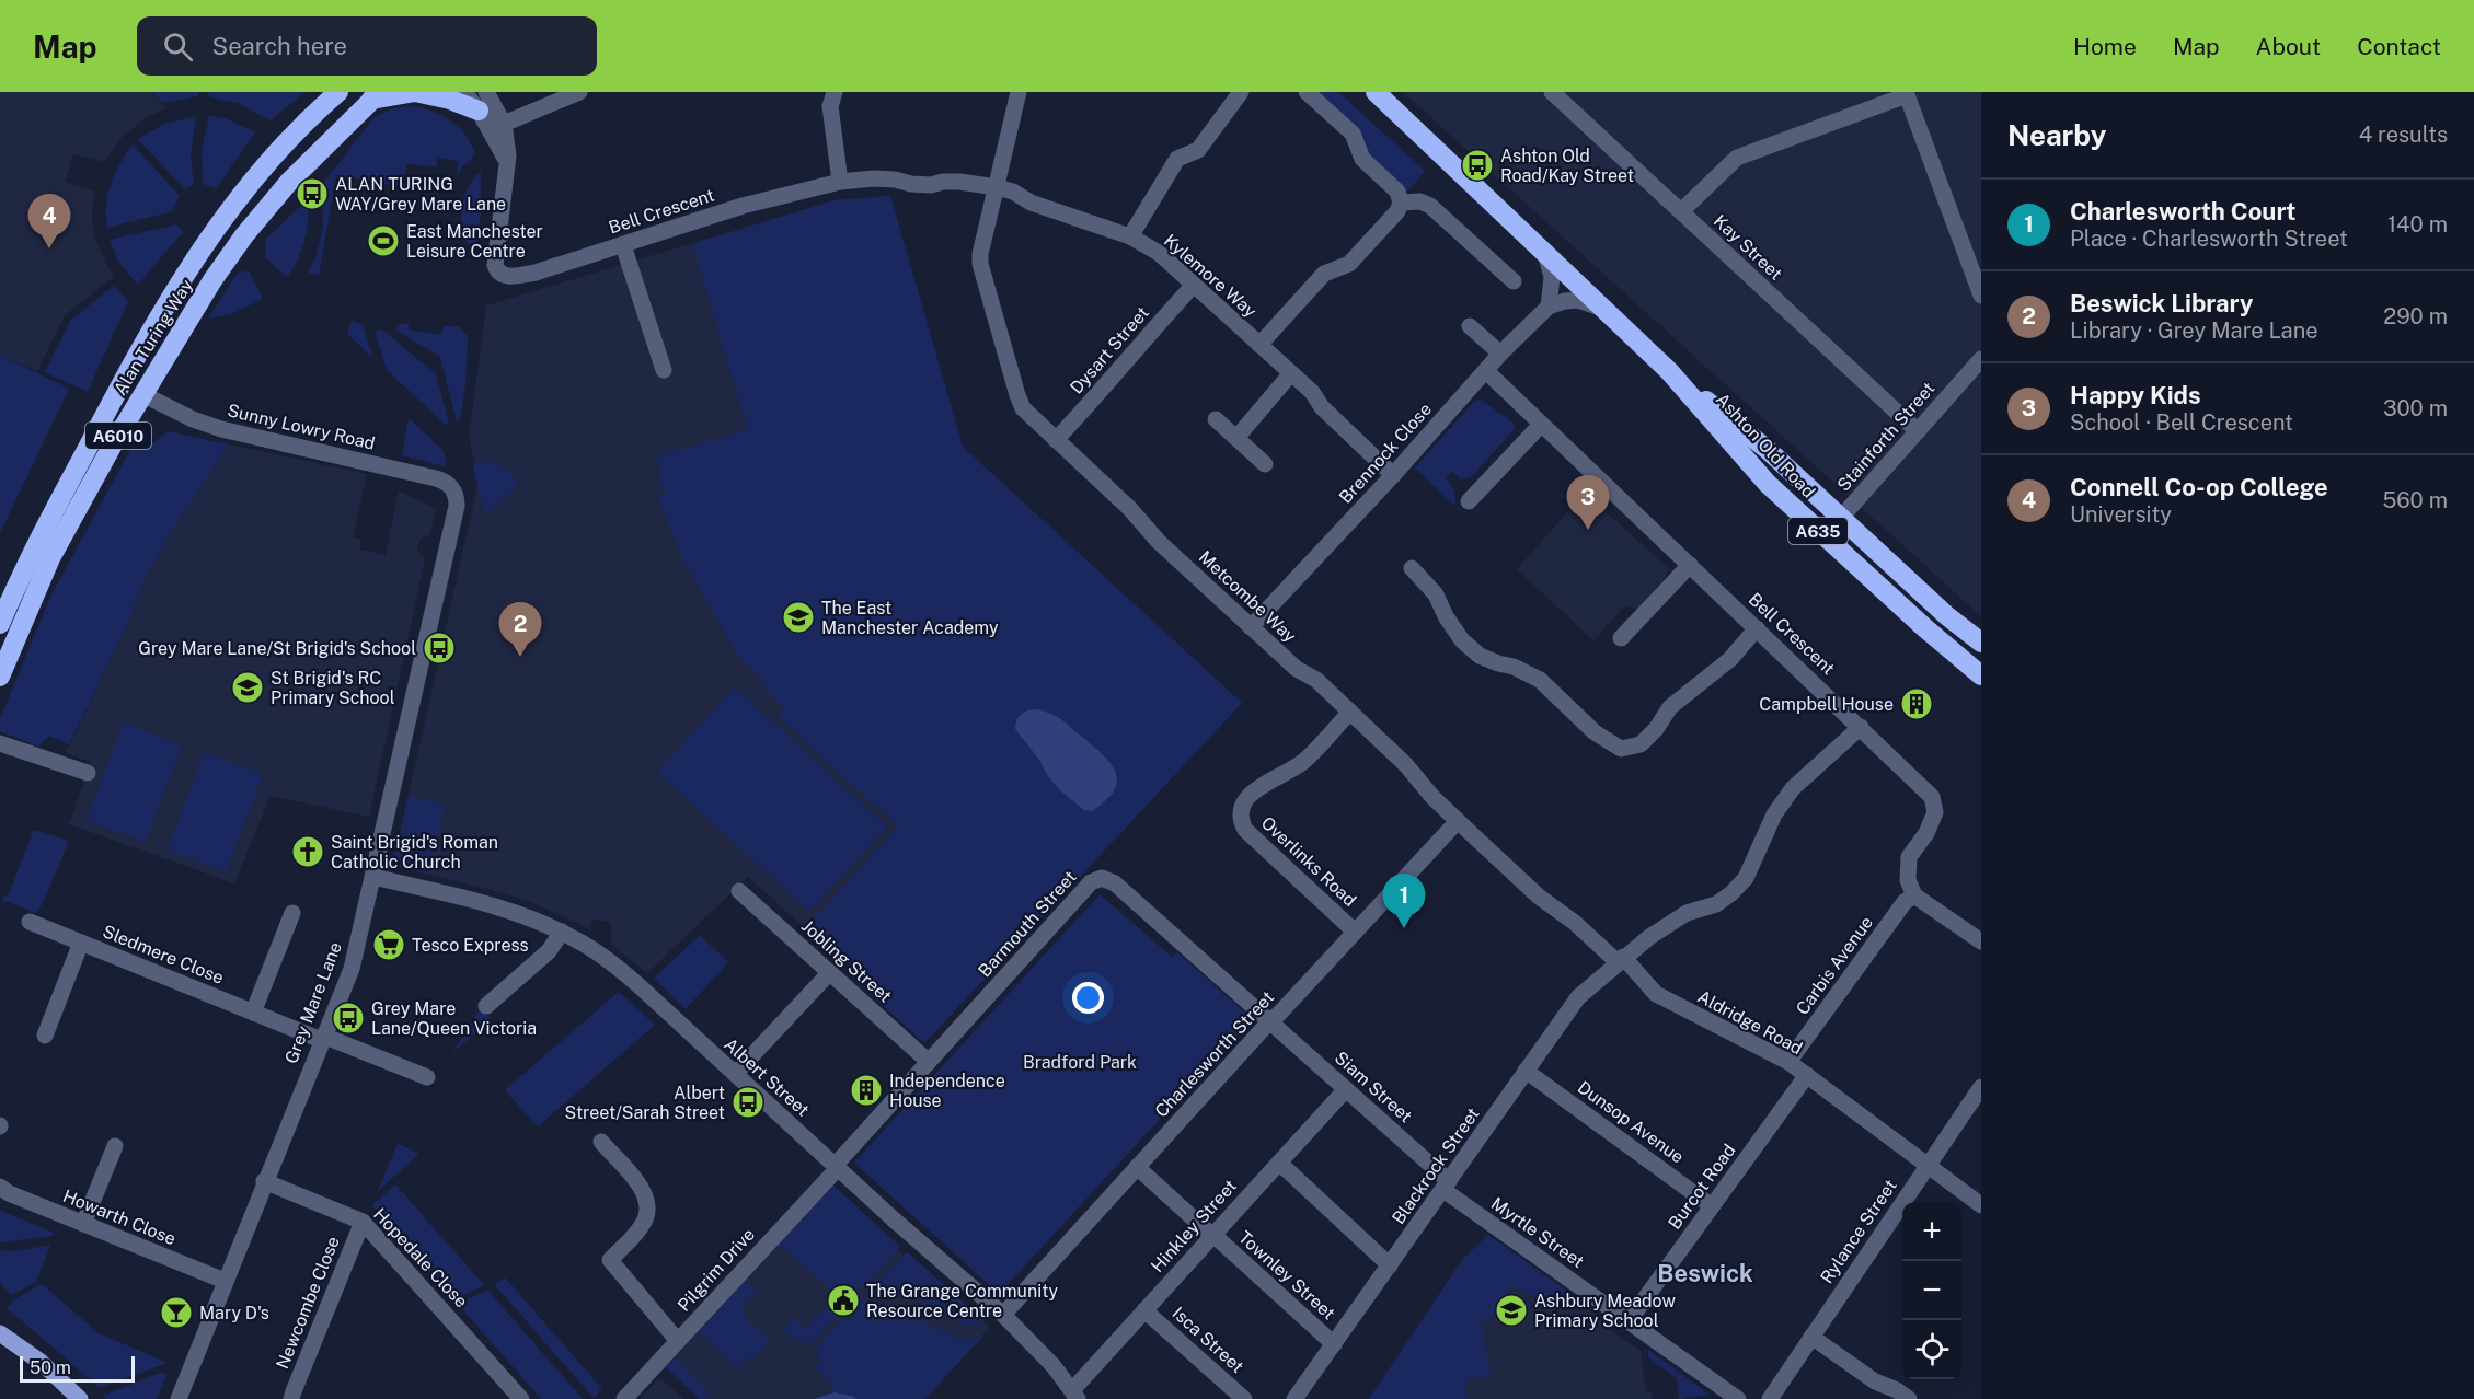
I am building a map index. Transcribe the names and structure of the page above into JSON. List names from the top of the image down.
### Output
{
  "streets": {
    "highway": [
      "Alan Turing Way",
      "A6010",
      "Ashton Old Road",
      "A635"
    ],
    "street": [
      "Bell Crescent",
      "Kay Street",
      "Kylemore Way",
      "Dysart Street",
      "Sunny Lowry Road",
      "Stainforth Street",
      "Brennock Close",
      "Metcombe Way",
      "Overlinks Road",
      "Barmouth Street",
      "Sledmere Close",
      "Jobling Street",
      "Carbis Avenue",
      "Grey Mare Lane",
      "Aldridge Road",
      "Charlesworth Street",
      "Albert Street",
      "Siam Street",
      "Dunsop Avenue",
      "Blackrock Street",
      "Burcot Road",
      "Howarth Close",
      "Hinkley Street",
      "Rylance Street",
      "Myrtle Street",
      "Hopedale Close",
      "Pilgrim Drive",
      "Townley Street",
      "Newcombe Close",
      "Isca Street"
    ]
  },
  "crossings": [
    ["Bell Crescent", "Kylemore Way"],
    ["Bell Crescent", "Brennock Close"],
    ["Bell Crescent", "Carbis Avenue"],
    ["Bell Crescent", "Blackrock Street"],
    ["Kay Street", "Stainforth Street"],
    ["Kylemore Way", "Dysart Street"],
    ["Kylemore Way", "Brennock Close"],
    ["Kylemore Way", "Metcombe Way"],
    ["Alan Turing Way", "Sunny Lowry Road"],
    ["Dysart Street", "Metcombe Way"],
    ["Sunny Lowry Road", "Grey Mare Lane"],
    ["Stainforth Street", "Ashton Old Road"],
    ["Brennock Close", "Metcombe Way"],
    ["Metcombe Way", "Overlinks Road"],
    ["Metcombe Way", "Aldridge Road"],
    ["Metcombe Way", "Charlesworth Street"],
    ["Metcombe Way", "Blackrock Street"],
    ["Overlinks Road", "Charlesworth Street"],
    ["Barmouth Street", "Jobling Street"],
    ["Barmouth Street", "Charlesworth Street"],
    ["Barmouth Street", "Albert Street"],
    ["Barmouth Street", "Siam Street"],
    ["Barmouth Street", "Pilgrim Drive"],
    ["Sledmere Close", "Grey Mare Lane"],
    ["Carbis Avenue", "Aldridge Road"],
    ["Grey Mare Lane", "Albert Street"],
    ["Grey Mare Lane", "Howarth Close"],
    ["Grey Mare Lane", "Hopedale Close"],
    ["Aldridge Road", "Blackrock Street"],
    ["Aldridge Road", "Burcot Road"],
    ["Aldridge Road", "Rylance Street"],
    ["Charlesworth Street", "Albert Street"],
    ["Charlesworth Street", "Siam Street"],
    ["Charlesworth Street", "Townley Street"],
    ["Albert Street", "Hinkley Street"],
    ["Albert Street", "Pilgrim Drive"],
    ["Siam Street", "Blackrock Street"],
    ["Siam Street", "Hinkley Street"],
    ["Siam Street", "Myrtle Street"],
    ["Dunsop Avenue", "Blackrock Street"],
    ["Dunsop Avenue", "Burcot Road"],
    ["Blackrock Street", "Myrtle Street"],
    ["Blackrock Street", "Townley Street"],
    ["Burcot Road", "Myrtle Street"],
    ["Hinkley Street", "Townley Street"],
    ["Hinkley Street", "Isca Street"],
    ["Hopedale Close", "Newcombe Close"]
  ],
  "districts": ["Beswick"],
  "parks": ["Bradford Park"],
  "places": {
    "bus stop": [
      "Ashton Old Road/Kay Street",
      "ALAN TURING WAY/Grey Mare Lane",
      "Grey Mare Lane/St Brigid's School",
      "Grey Mare Lane/Queen Victoria",
      "Albert Street/Sarah Street"
    ],
    "sports": ["East Manchester Leisure Centre"],
    "school or university": ["The East Manchester Academy", "St Brigid's RC Primary School", "Ashbury Meadow Primary School"],
    "building": ["Campbell House", "Independence House"],
    "church": ["Saint Brigid's Roman Catholic Church"],
    "supermarket": ["Tesco Express"],
    "public building": ["The Grange Community Resource Centre"],
    "bar": ["Mary D's"]
  },
  "scale_bar": "50 m",
  "page": {
    "header": "Map",
    "search": "Search here",
    "nav": [
      "Home",
      "Map",
      "About",
      "Contact"
    ],
    "heading": ["Nearby", "4 results"],
    "list": [
      {
        "mark": "1",
        "name": "Charlesworth Court",
        "note": "Place · Charlesworth Street",
        "value": "140 m"
      },
      {
        "mark": "2",
        "name": "Beswick Library",
        "note": "Library · Grey Mare Lane",
        "value": "290 m"
      },
      {
        "mark": "3",
        "name": "Happy Kids",
        "note": "School · Bell Crescent",
        "value": "300 m"
      },
      {
        "mark": "4",
        "name": "Connell Co-op College",
        "note": "University",
        "value": "560 m"
      }
    ],
    "pins": [
      "4",
      "3",
      "2",
      "1"
    ],
    "map_buttons": ["+", "−"],
    "scale": "50 m"
  }
}
